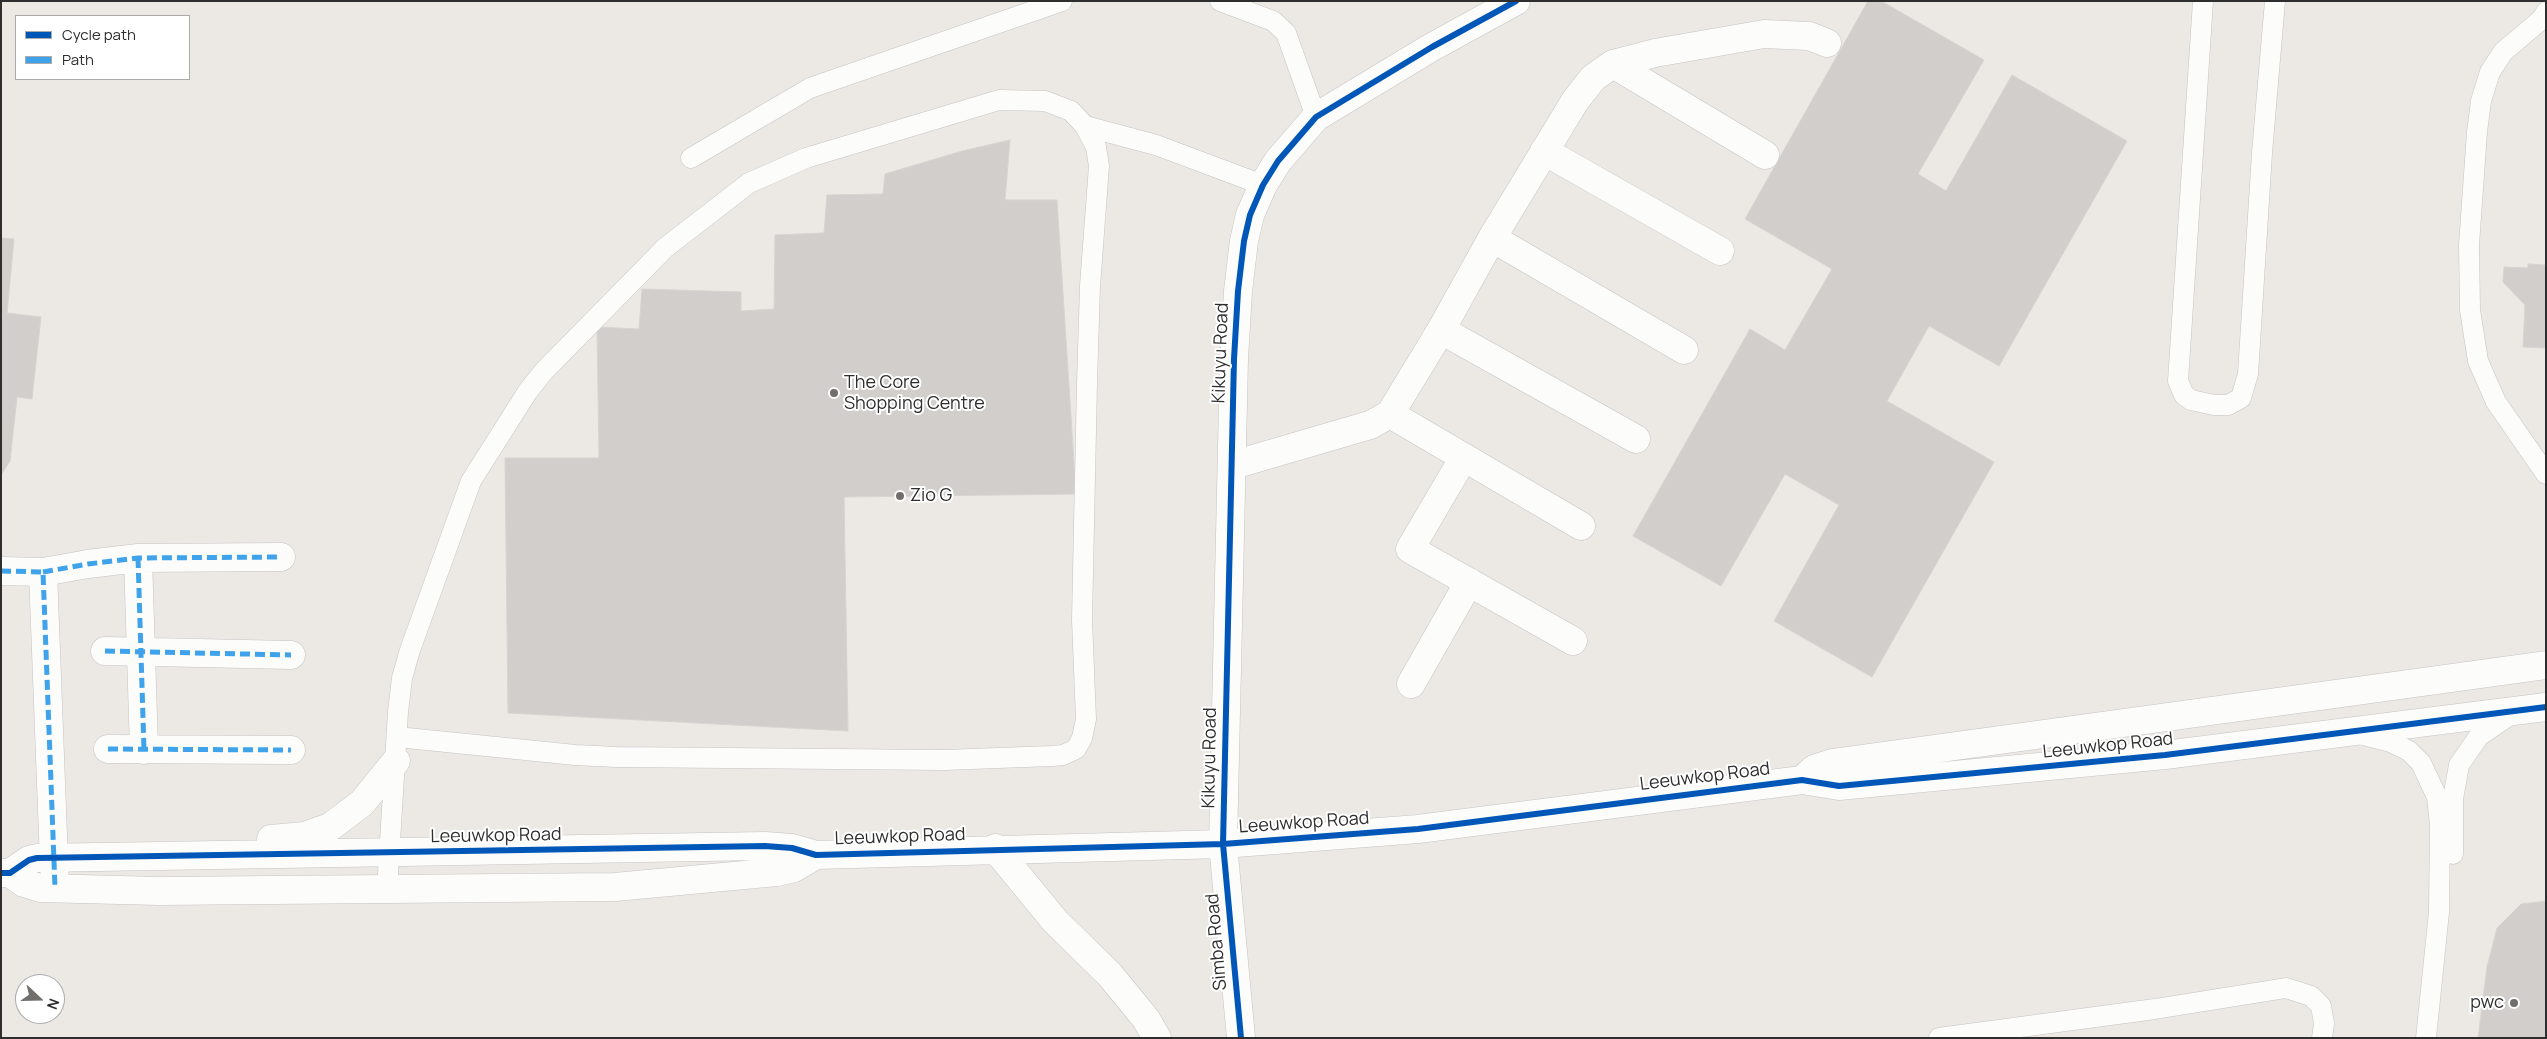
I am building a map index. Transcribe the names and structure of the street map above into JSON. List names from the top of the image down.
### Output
{
  "streets": {
    "street": ["Kikuyu Road", "Leeuwkop Road", "Simba Road"]
  },
  "crossings": [
    ["Kikuyu Road", "Leeuwkop Road"],
    ["Kikuyu Road", "Simba Road"],
    ["Leeuwkop Road", "Simba Road"]
  ],
  "places": ["The Core Shopping Centre", "Zio G", "pwc"],
  "legend": ["Cycle path", "Path"],
  "north": "right"
}
